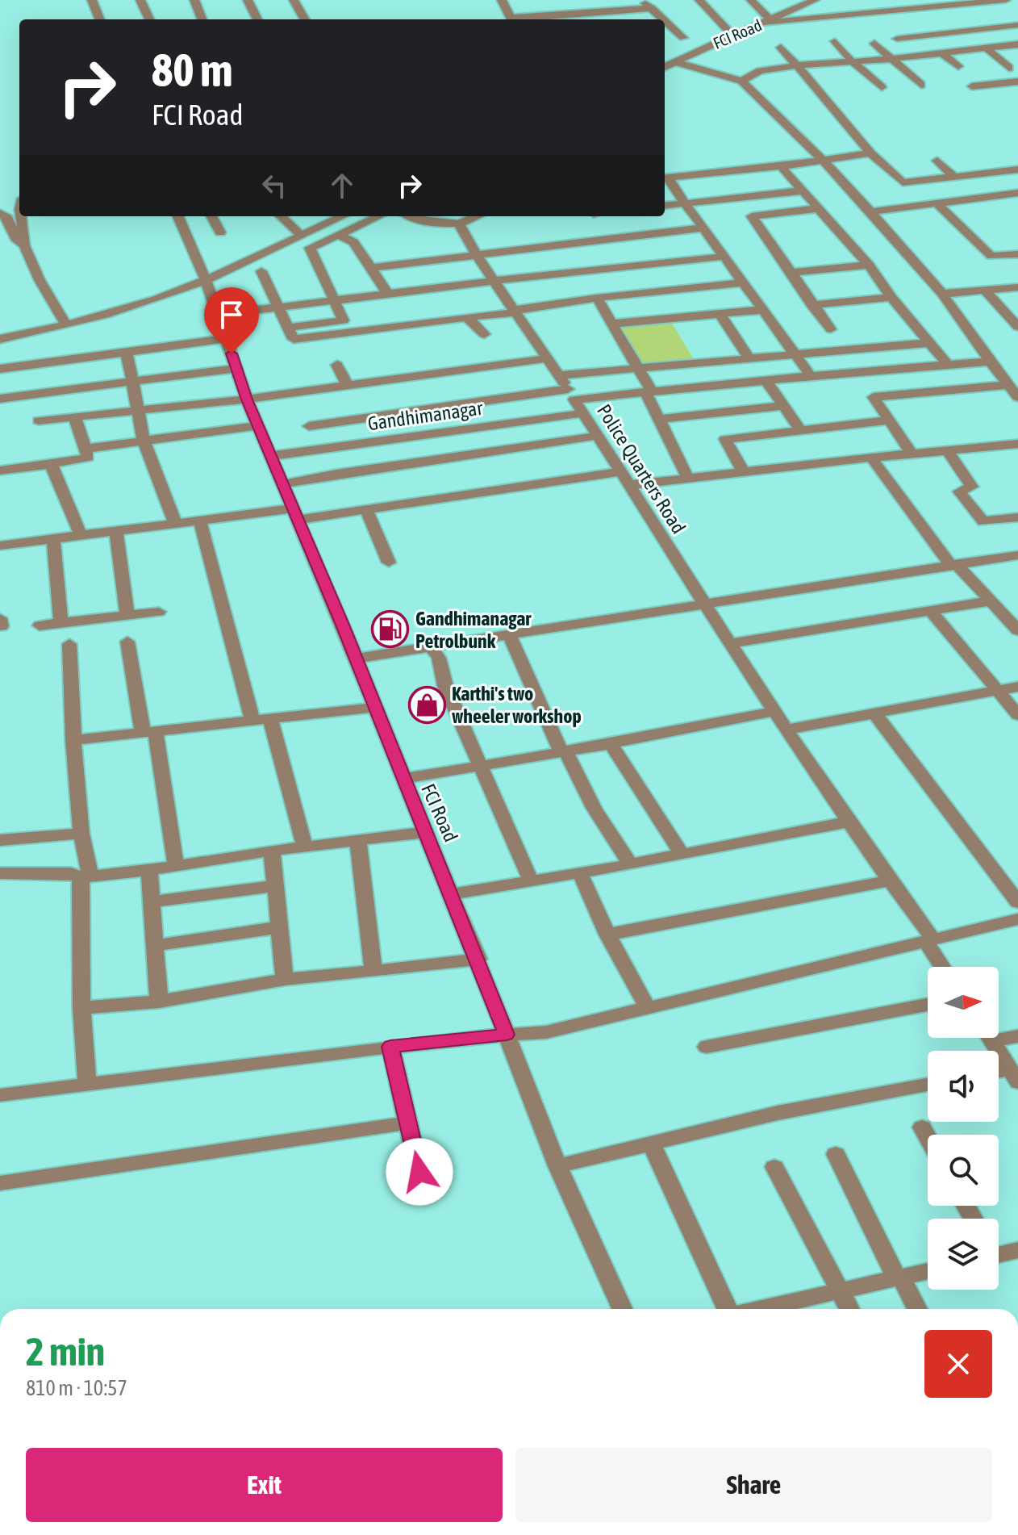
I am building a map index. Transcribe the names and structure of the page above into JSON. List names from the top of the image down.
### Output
{
  "streets": {
    "street": ["FCI Road", "Gandhimanagar", "Police Quarters Road"]
  },
  "crossings": [
    ["FCI Road", "Gandhimanagar"],
    ["Gandhimanagar", "Police Quarters Road"]
  ],
  "places": {
    "fuel station": ["Gandhimanagar Petrolbunk"],
    "shop": ["Karthi's two wheeler workshop"]
  },
  "north": "right",
  "page": {
    "turn": ["80 m", "FCI Road"],
    "heading": ["2 min", "810 m · 10:57"],
    "buttons": ["Exit", "Share"]
  }
}
